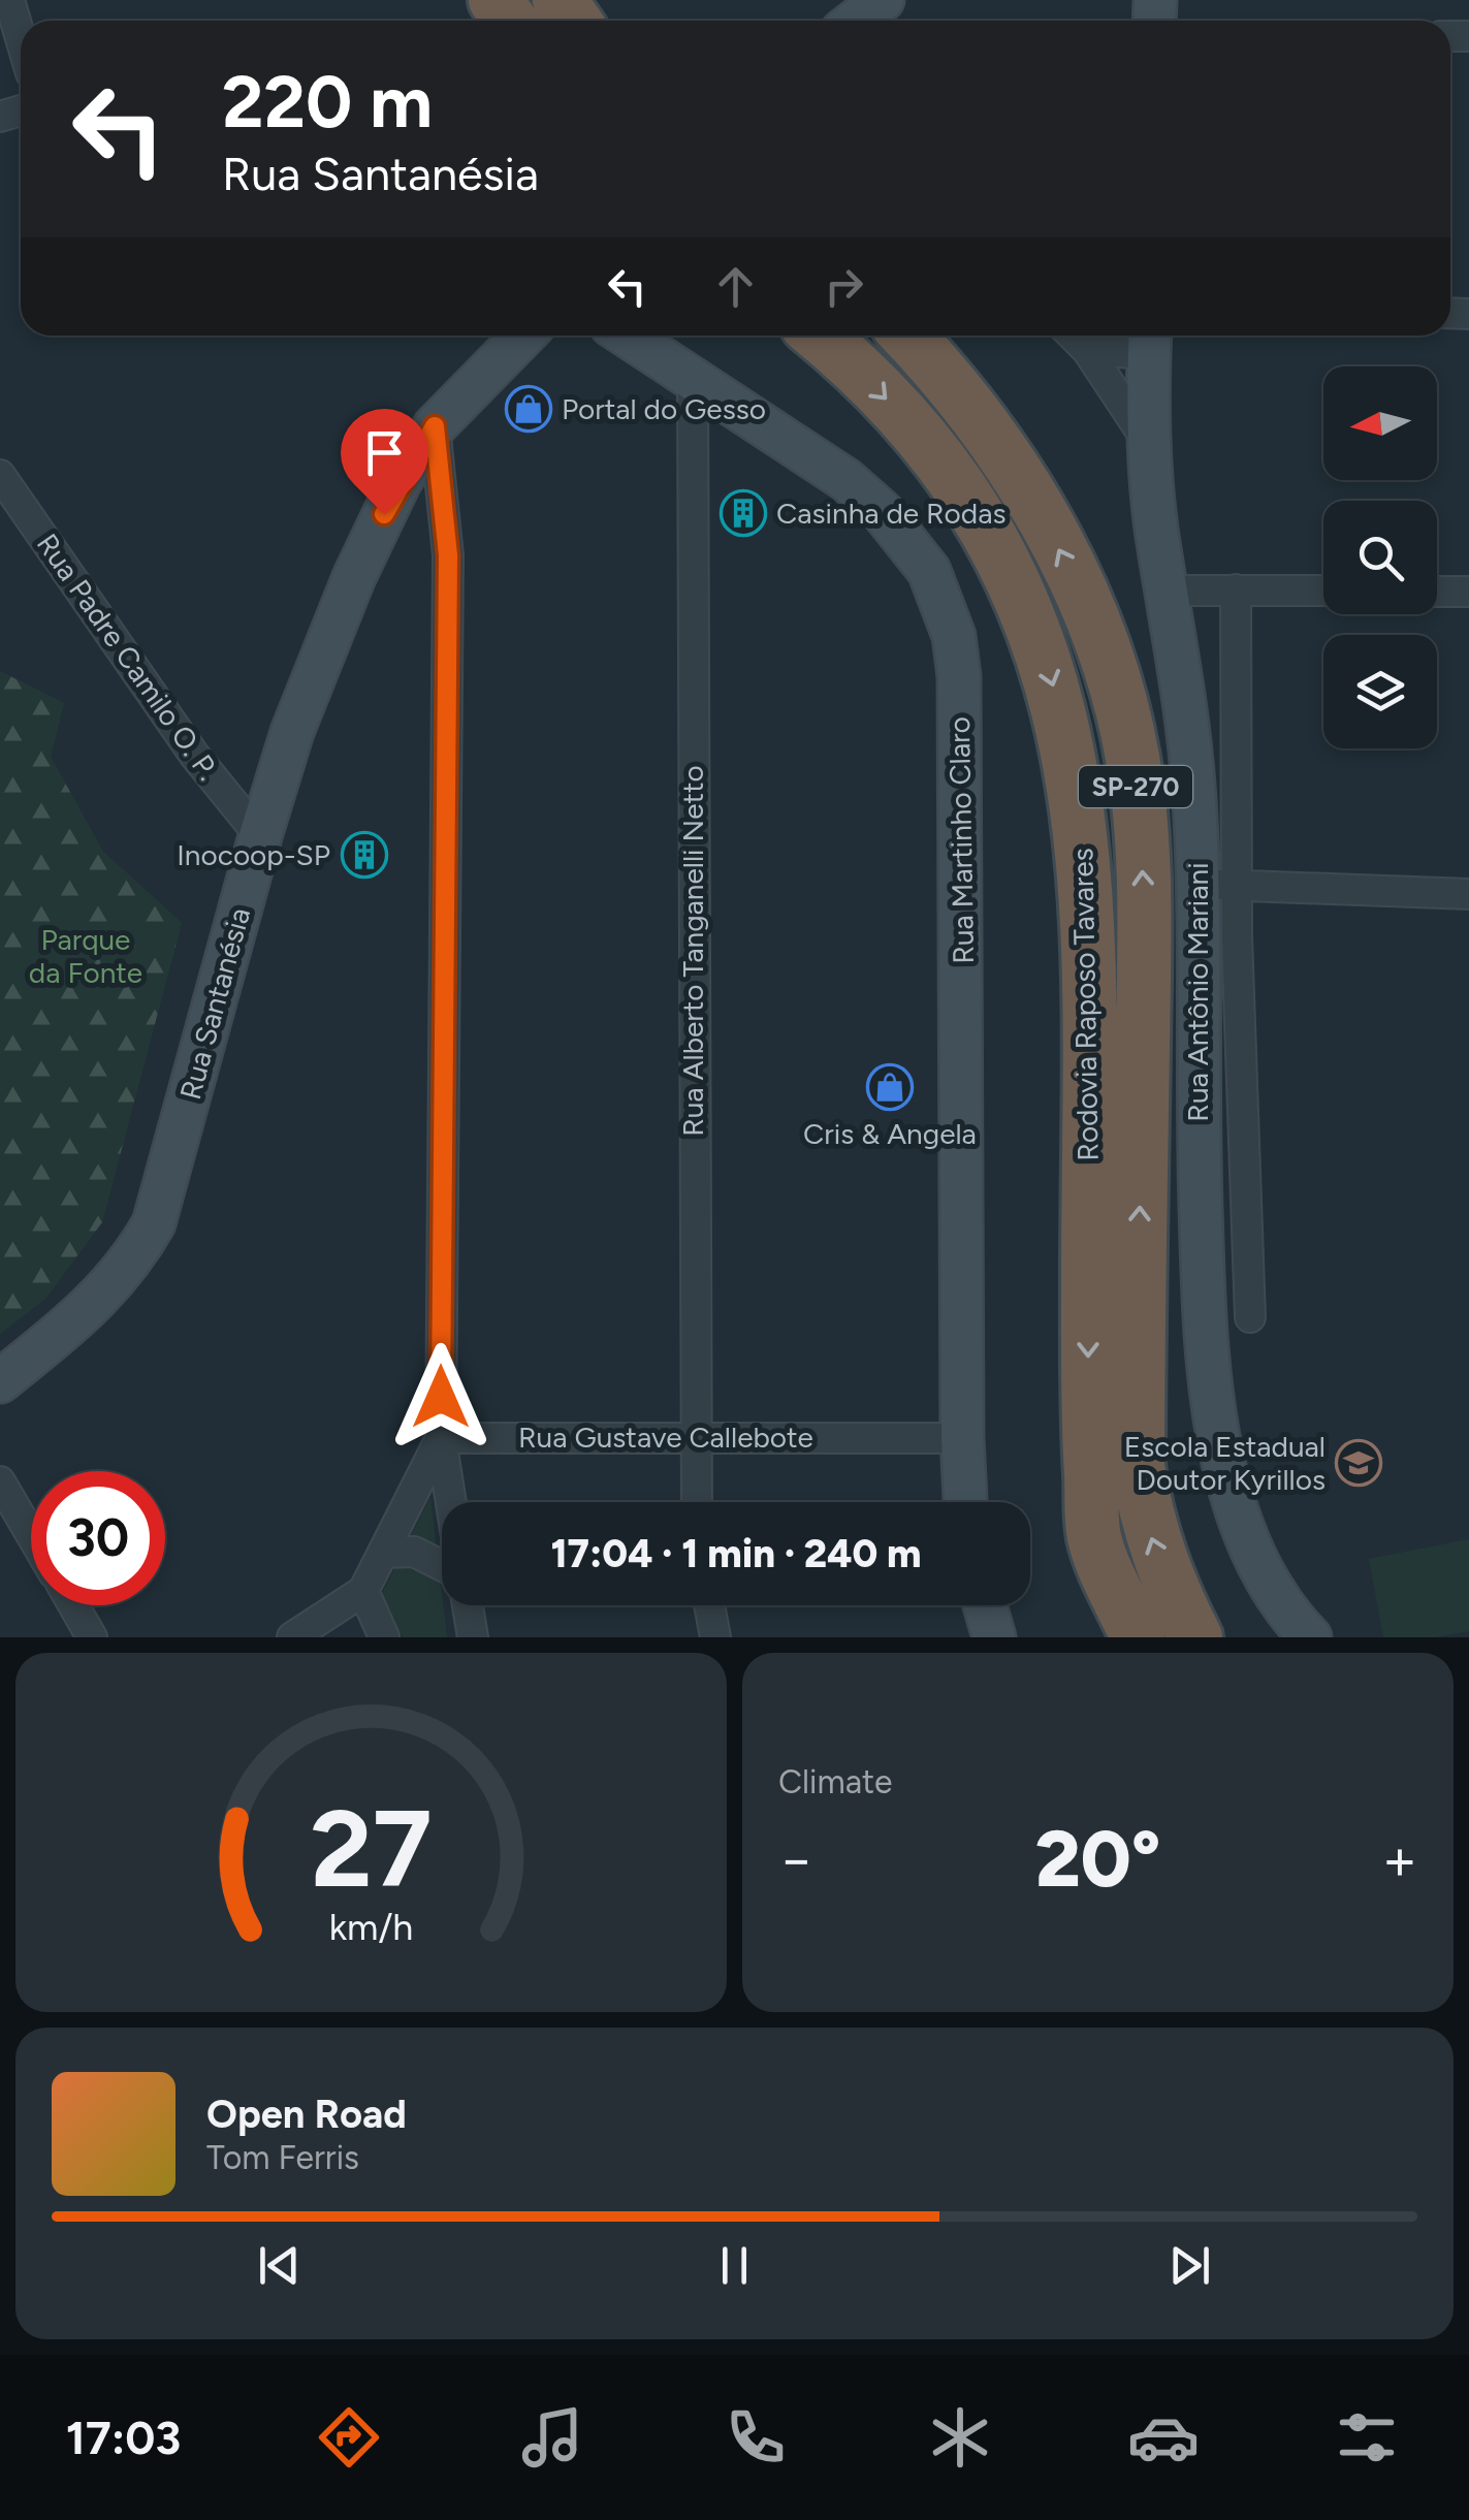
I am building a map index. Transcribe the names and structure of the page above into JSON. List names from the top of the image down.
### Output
{
  "streets": {
    "highway": ["SP-270", "Rodovia Raposo Tavares"],
    "street": [
      "Rua Padre Camilo O. P.",
      "Rua Martinho Claro",
      "Rua Alberto Tanganelli Netto",
      "Rua Antônio Mariani",
      "Rua Santanésia",
      "Rua Gustave Callebote"
    ]
  },
  "crossings": [
    ["Rua Padre Camilo O. P.", "Rua Santanésia"],
    ["Rua Martinho Claro", "Rua Alberto Tanganelli Netto"],
    ["Rua Martinho Claro", "Rua Gustave Callebote"],
    ["Rua Alberto Tanganelli Netto", "Rua Gustave Callebote"]
  ],
  "parks": ["Parque da Fonte"],
  "places": {
    "shop": ["Portal do Gesso", "Cris & Angela"],
    "building": ["Casinha de Rodas", "Inocoop-SP"],
    "school or university": ["Escola Estadual Doutor Kyrillos"]
  },
  "north": "left",
  "page": {
    "turn": ["220 m", "Rua Santanésia"],
    "limit": "30",
    "trip": "17:04 · 1 min · 240 m",
    "tile": "Climate",
    "heat": ["−", "20°", "+"],
    "song": ["Open Road", "Tom Ferris"],
    "tabs": "17:03",
    "gauge": ["27", "km/h"]
  }
}
